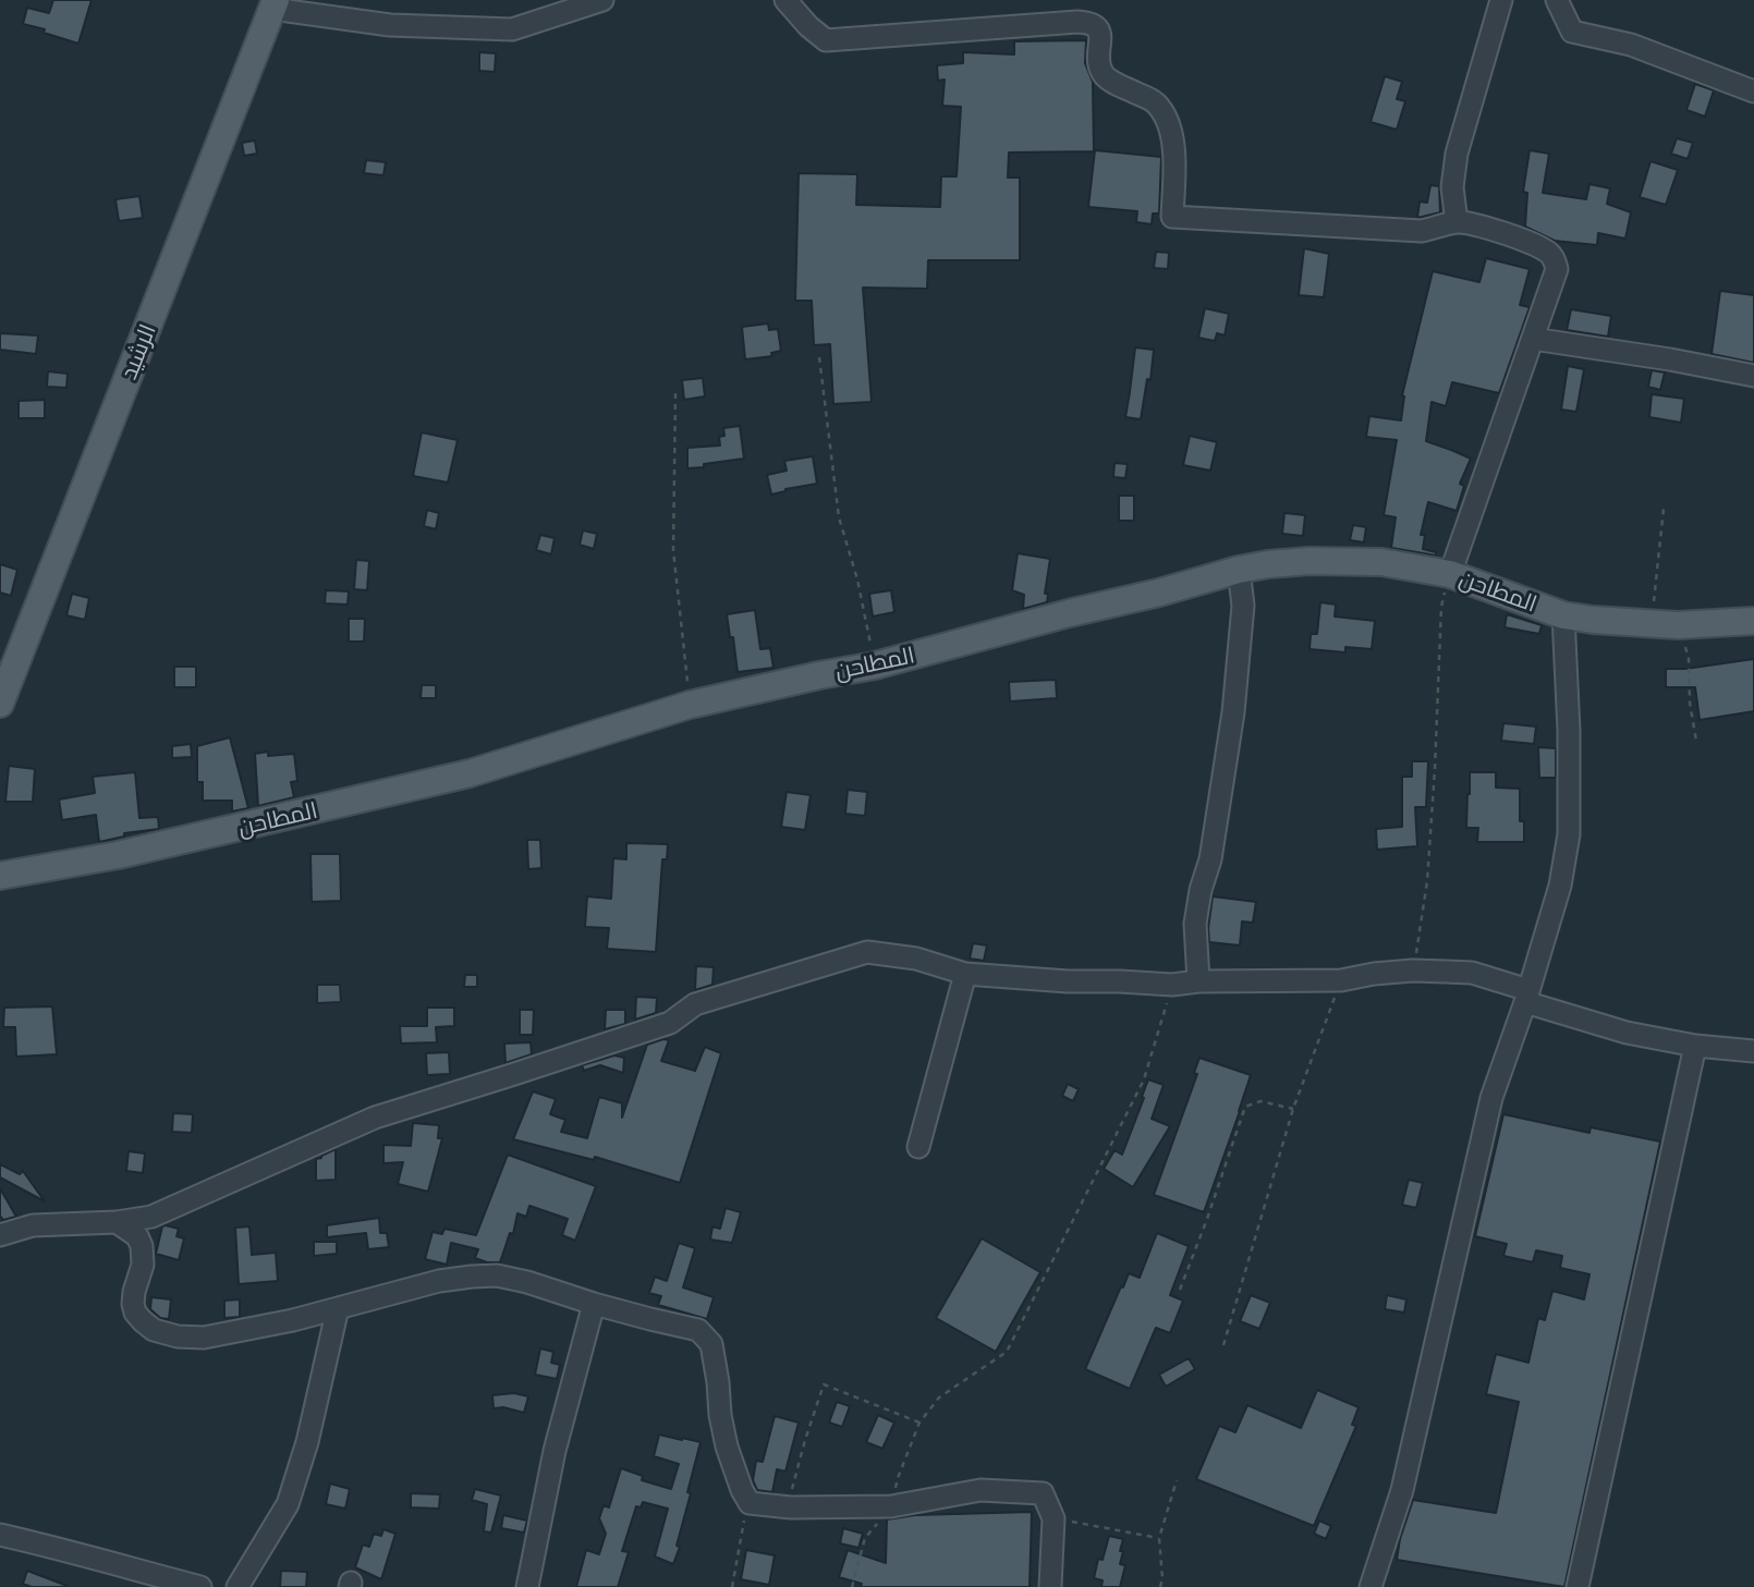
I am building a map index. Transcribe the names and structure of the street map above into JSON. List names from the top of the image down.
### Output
{
  "streets": {
    "main road": ["الرشيد", "المطاحن"]
  }
}
